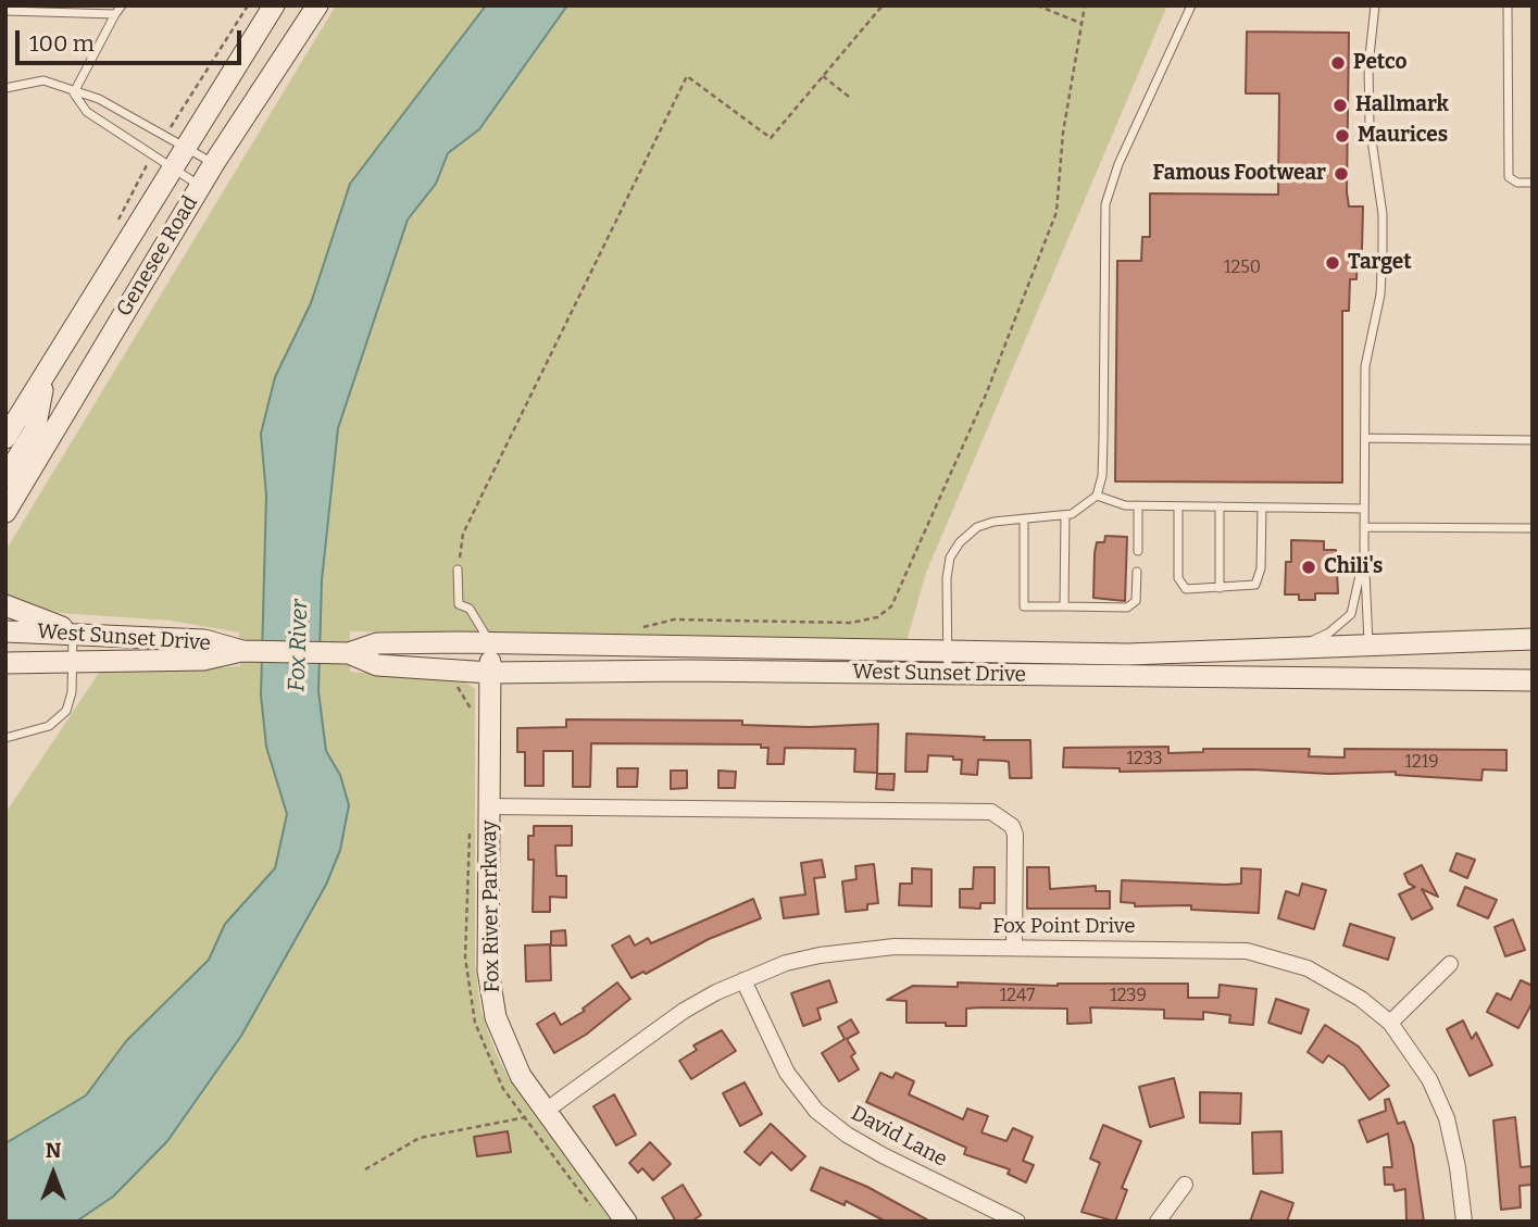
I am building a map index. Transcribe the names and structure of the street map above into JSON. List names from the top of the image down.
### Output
{
  "streets": {
    "main road": ["Genesee Road", "West Sunset Drive", "Fox River Parkway"],
    "street": ["Fox Point Drive", "David Lane"]
  },
  "crossings": [
    ["West Sunset Drive", "Fox River Parkway"],
    ["Fox River Parkway", "Fox Point Drive"],
    ["Fox Point Drive", "David Lane"]
  ],
  "water": ["Fox River"],
  "places": [
    "Petco",
    "Hallmark",
    "Maurices",
    "Famous Footwear",
    "Target",
    "Chili's"
  ],
  "house_numbers": [
    "1250",
    "1233",
    "1219",
    "1247",
    "1239"
  ],
  "scale_bar": "100 m",
  "north": "top"
}
